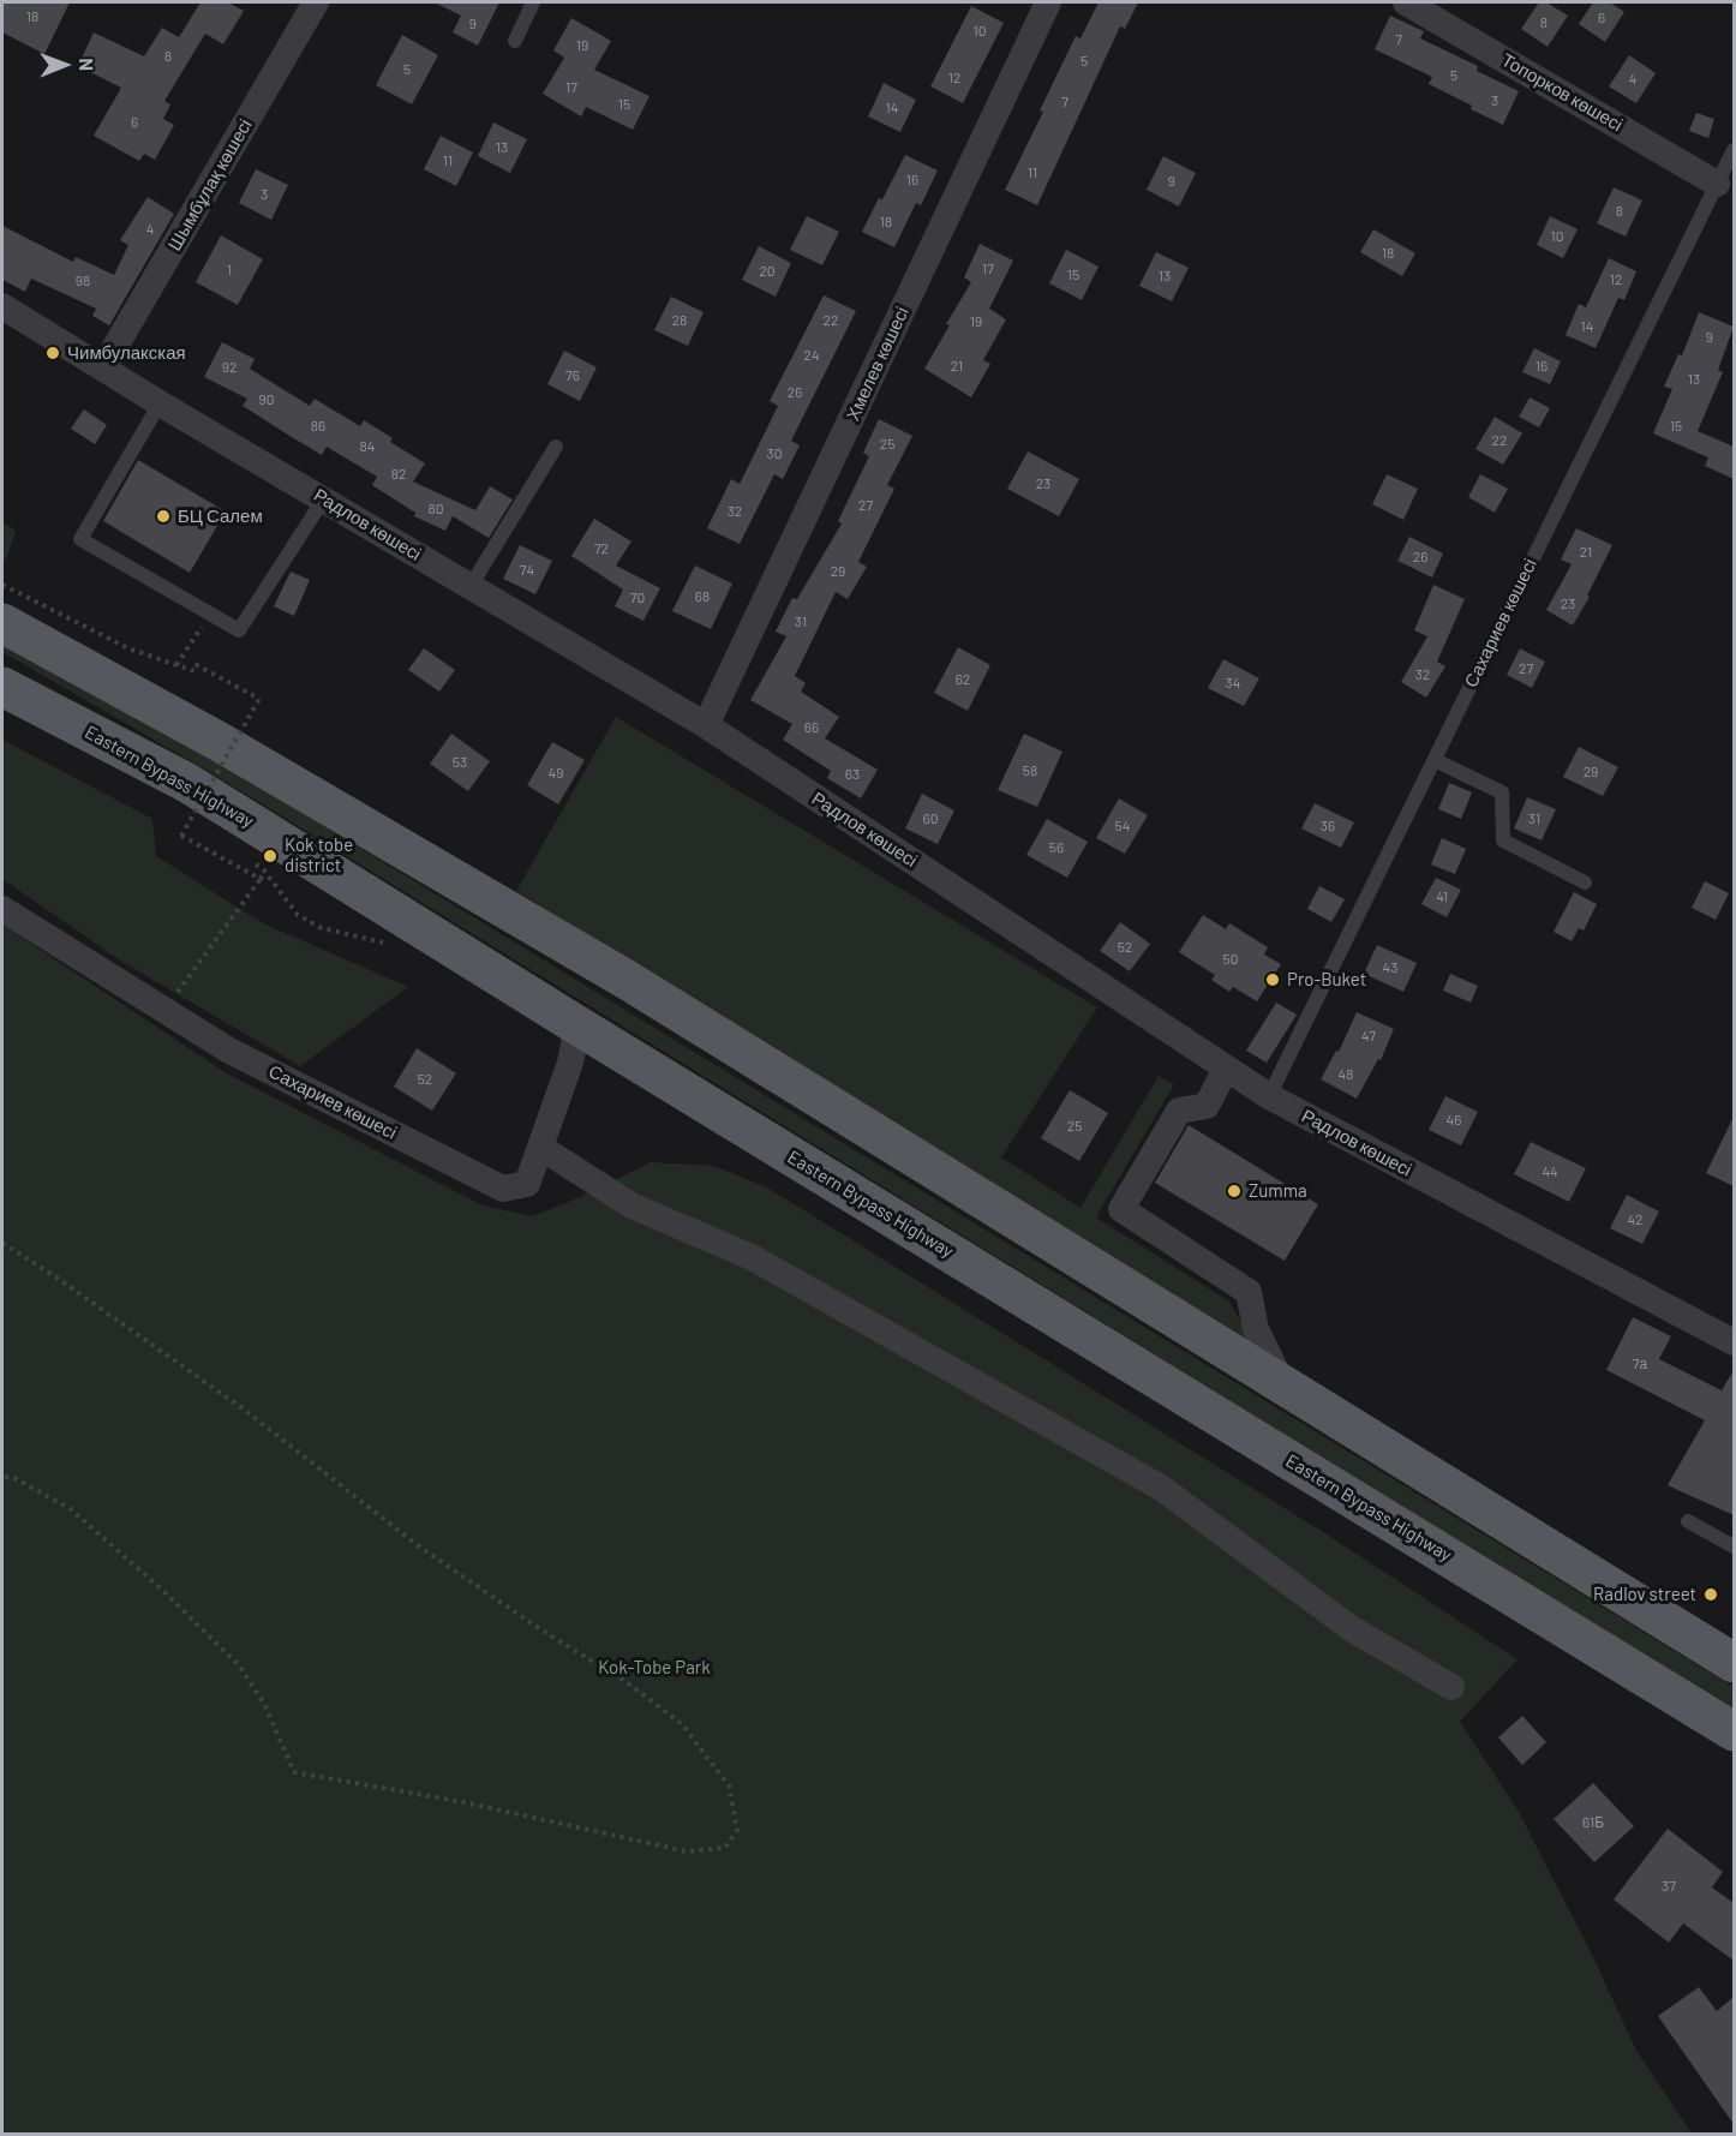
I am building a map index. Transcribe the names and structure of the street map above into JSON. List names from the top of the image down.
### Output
{
  "streets": {
    "main road": ["Eastern Bypass Highway"],
    "street": [
      "Топорков көшесі",
      "Шымбұлақ көшесі",
      "Хмелев көшесі",
      "Радлов көшесі",
      "Сахариев көшесі"
    ]
  },
  "crossings": [
    ["Топорков көшесі", "Сахариев көшесі"],
    ["Шымбұлақ көшесі", "Радлов көшесі"],
    ["Хмелев көшесі", "Радлов көшесі"],
    ["Радлов көшесі", "Сахариев көшесі"],
    ["Сахариев көшесі", "Eastern Bypass Highway"]
  ],
  "parks": ["Kok-Tobe Park"],
  "places": [
    "Чимбулакская",
    "БЦ Салем",
    "Kok tobe district",
    "Pro-Buket",
    "Zumma",
    "Radlov street"
  ],
  "house_numbers": [
    "18",
    "6",
    "8",
    "9",
    "10",
    "7",
    "19",
    "8",
    "5",
    "5",
    "5",
    "12",
    "4",
    "17",
    "3",
    "7",
    "15",
    "14",
    "6",
    "13",
    "11",
    "11",
    "16",
    "9",
    "3",
    "8",
    "18",
    "4",
    "10",
    "18",
    "17",
    "1",
    "20",
    "15",
    "13",
    "12",
    "98",
    "28",
    "22",
    "19",
    "14",
    "9",
    "24",
    "21",
    "16",
    "92",
    "76",
    "13",
    "26",
    "90",
    "86",
    "15",
    "22",
    "25",
    "84",
    "30",
    "82",
    "23",
    "27",
    "80",
    "32",
    "72",
    "21",
    "26",
    "74",
    "29",
    "68",
    "70",
    "23",
    "31",
    "27",
    "32",
    "62",
    "34",
    "66",
    "53",
    "58",
    "29",
    "49",
    "63",
    "60",
    "31",
    "54",
    "36",
    "56",
    "41",
    "52",
    "50",
    "43",
    "47",
    "48",
    "52",
    "46",
    "25",
    "44",
    "42",
    "7а",
    "61Б",
    "37"
  ],
  "north": "right"
}
